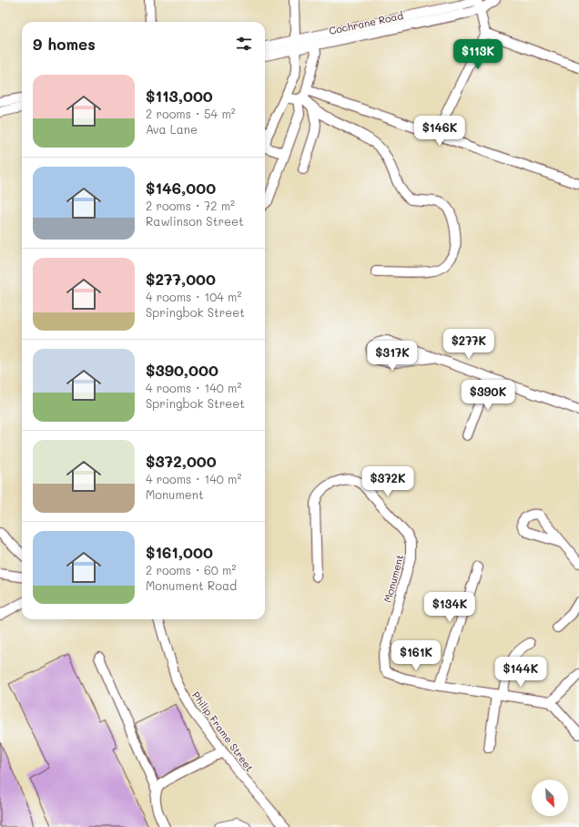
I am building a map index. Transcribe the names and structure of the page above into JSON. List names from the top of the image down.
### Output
{
  "streets": {
    "street": ["Cochrane Road", "Monument", "Philip Frame Street"]
  },
  "north": "bottom right",
  "page": {
    "heading": "9 homes",
    "price": [
      "$113K",
      "$146K",
      "$277K",
      "$317K",
      "$390K",
      "$372K",
      "$134K",
      "$161K",
      "$144K"
    ],
    "list": [
      {
        "name": "$113,000",
        "note": "2 rooms · 54 m² · Ava Lane"
      },
      {
        "name": "$146,000",
        "note": "2 rooms · 72 m² · Rawlinson Street"
      },
      {
        "name": "$277,000",
        "note": "4 rooms · 104 m² · Springbok Street"
      },
      {
        "name": "$390,000",
        "note": "4 rooms · 140 m² · Springbok Street"
      },
      {
        "name": "$372,000",
        "note": "4 rooms · 140 m² · Monument"
      },
      {
        "name": "$161,000",
        "note": "2 rooms · 60 m² · Monument Road"
      }
    ]
  }
}
